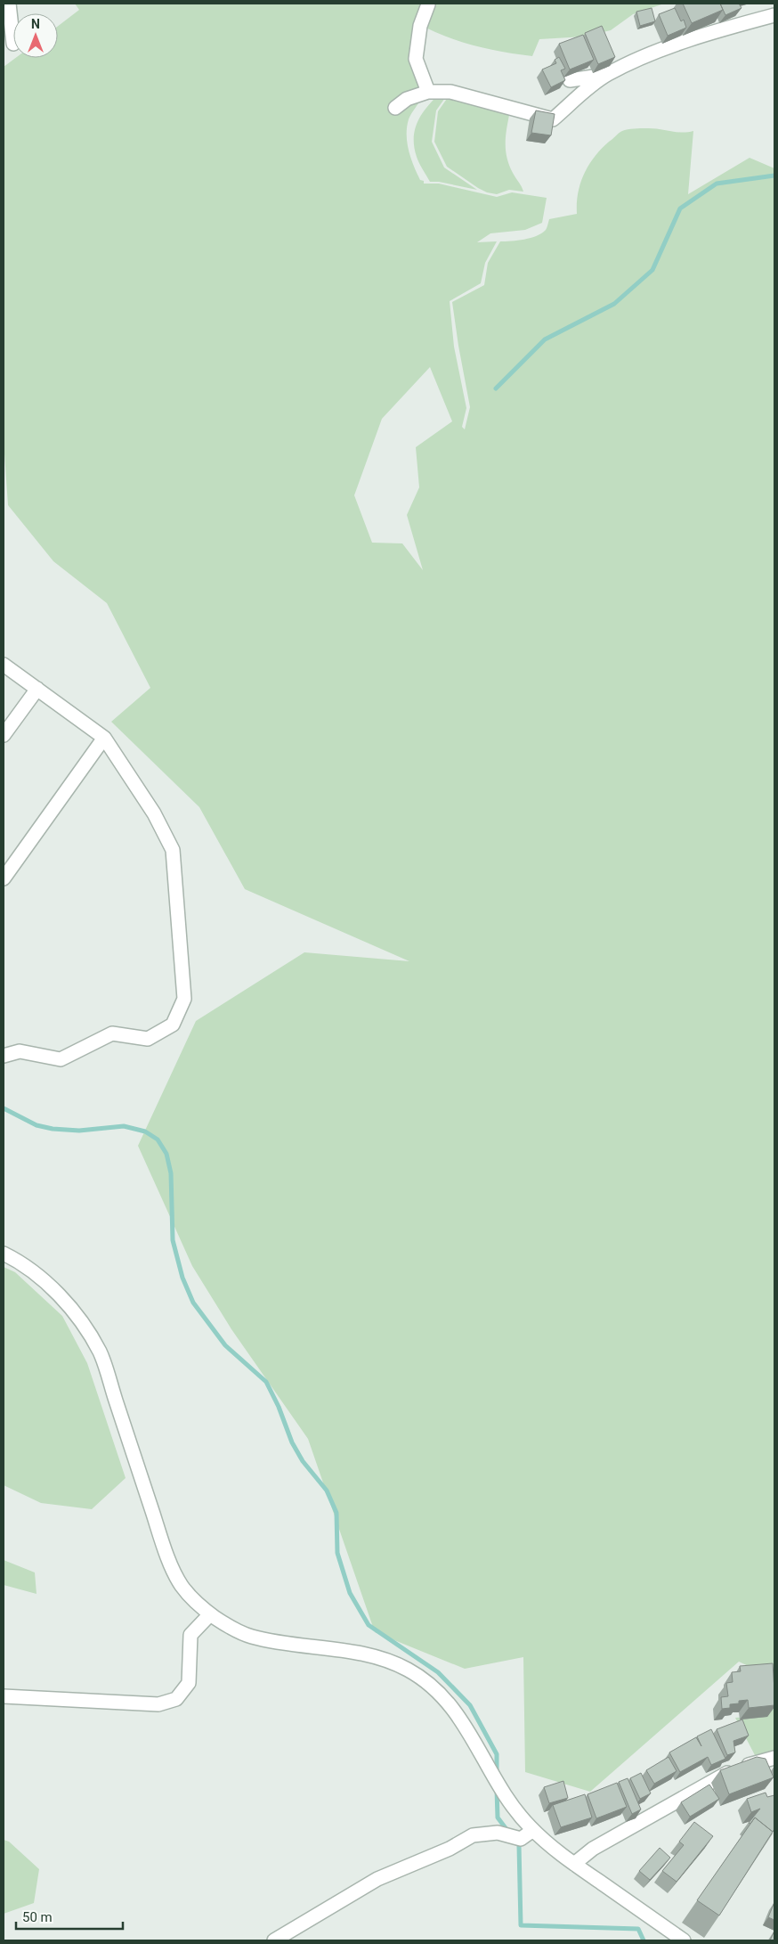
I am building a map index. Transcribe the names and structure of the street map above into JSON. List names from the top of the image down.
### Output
{
  "scale_bar": "50 m",
  "north": "top"
}
